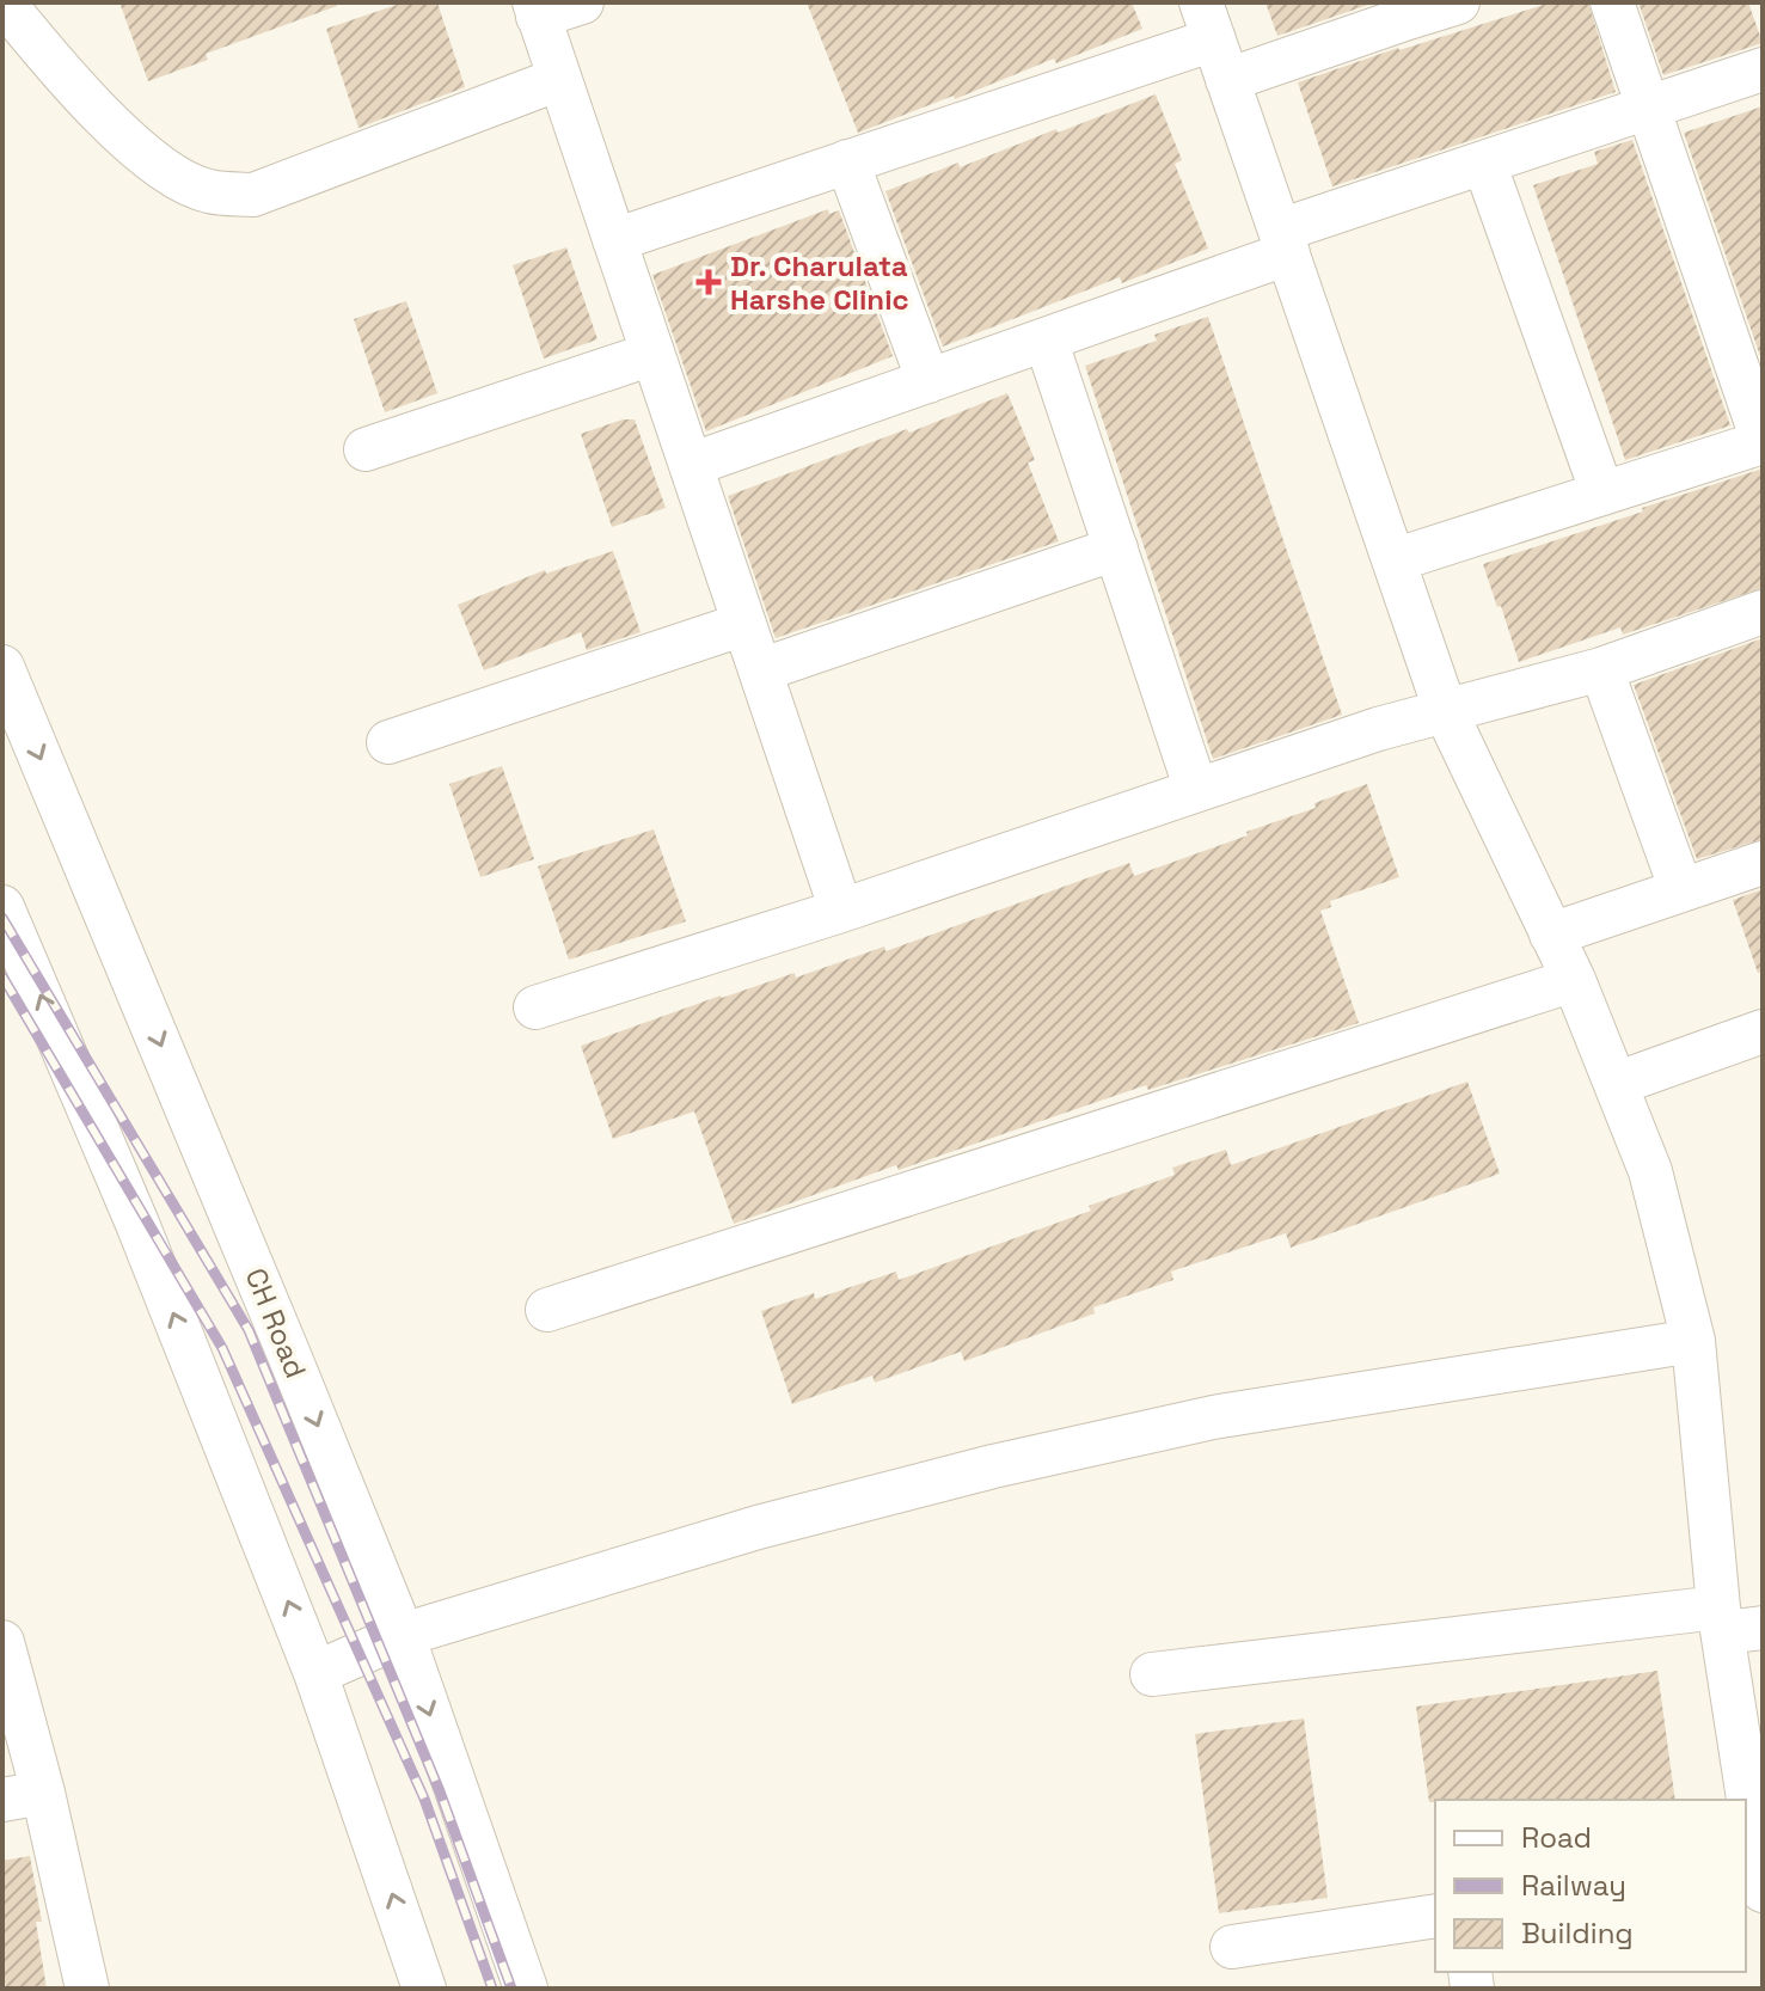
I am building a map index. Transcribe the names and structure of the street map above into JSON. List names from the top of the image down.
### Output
{
  "streets": {
    "street": ["CH Road"]
  },
  "places": {
    "health": ["Dr. Charulata Harshe Clinic"]
  },
  "legend": ["Road", "Railway", "Building"]
}
